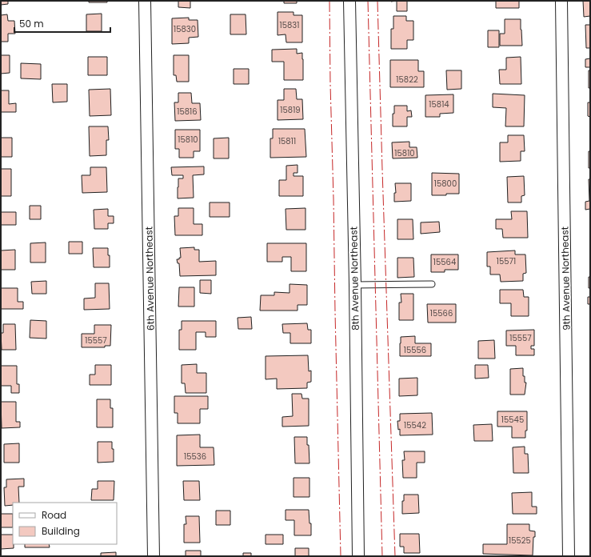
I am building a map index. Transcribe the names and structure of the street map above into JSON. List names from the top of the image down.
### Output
{
  "streets": {
    "street": ["6th Avenue Northeast", "8th Avenue Northeast", "9th Avenue Northeast"]
  },
  "house_numbers": [
    "15831",
    "15830",
    "15822",
    "15814",
    "15819",
    "15816",
    "15810",
    "15811",
    "15810",
    "15800",
    "15571",
    "15564",
    "15566",
    "15557",
    "15557",
    "15556",
    "15545",
    "15542",
    "15536",
    "15525"
  ],
  "legend": ["Road", "Building"],
  "scale_bar": "50 m"
}
